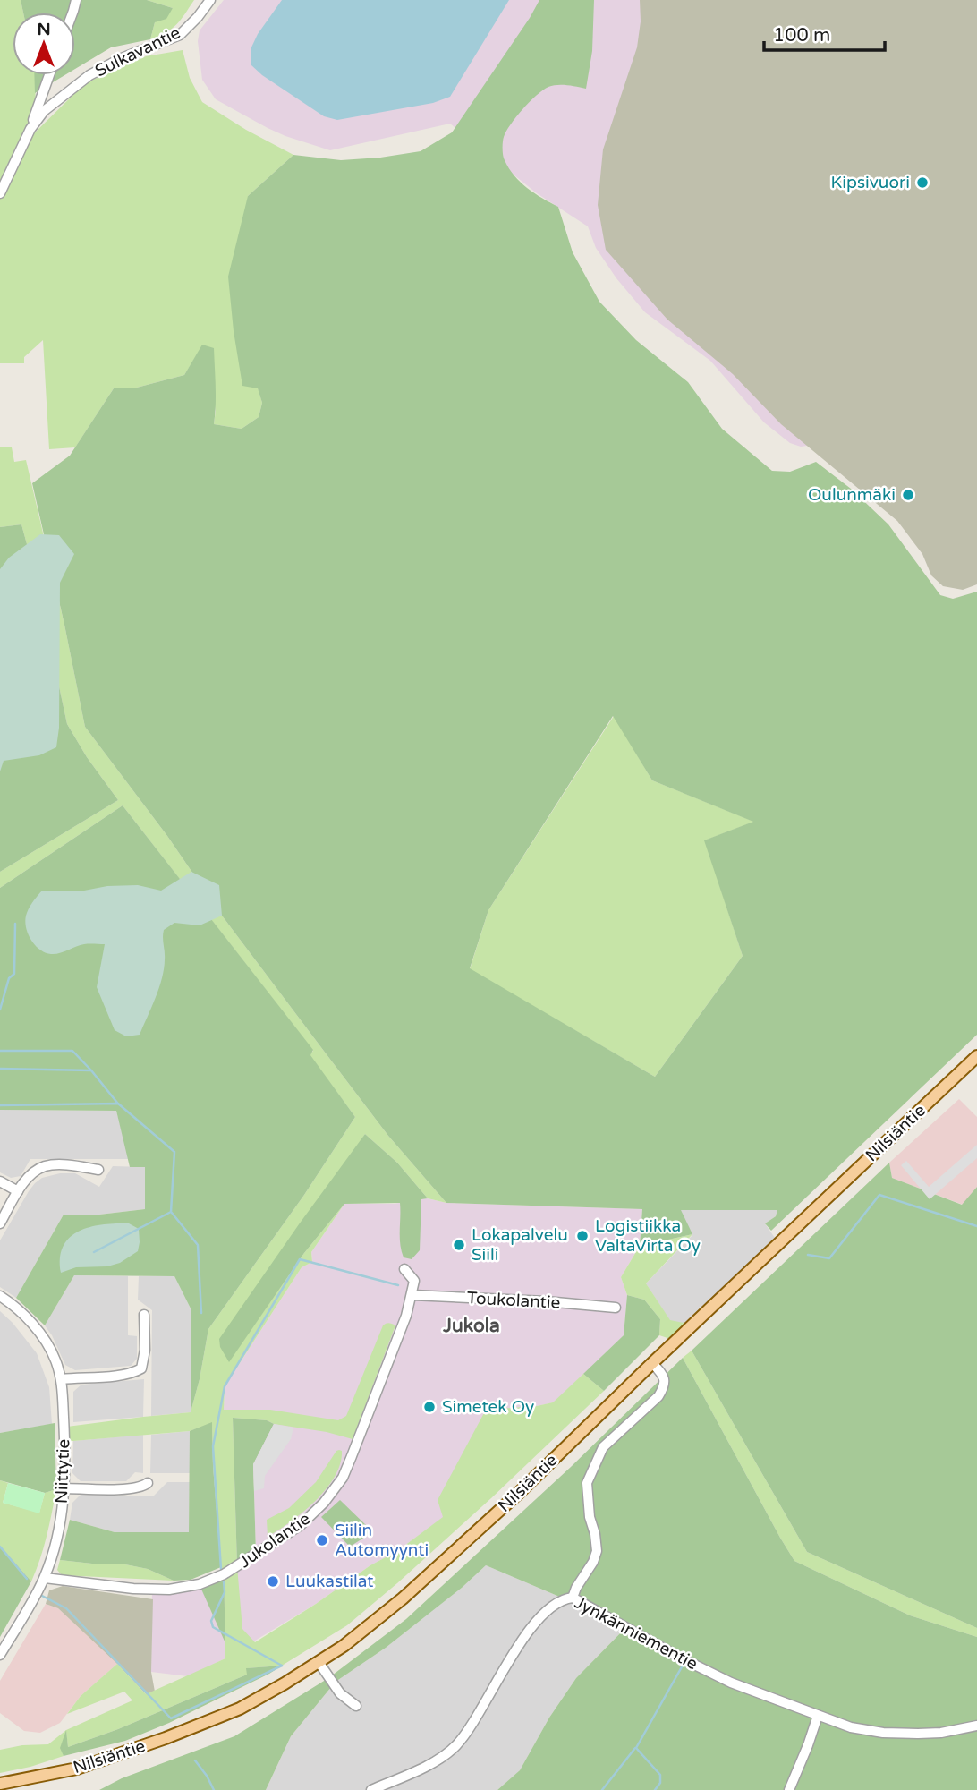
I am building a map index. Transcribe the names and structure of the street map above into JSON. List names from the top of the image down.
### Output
{
  "streets": {
    "main road": ["Nilsiäntie"],
    "street": [
      "Sulkavantie",
      "Toukolantie",
      "Niittytie",
      "Jukolantie",
      "Jynkänniementie"
    ]
  },
  "crossings": [
    ["Toukolantie", "Jukolantie"],
    ["Niittytie", "Jukolantie"]
  ],
  "districts": ["Jukola"],
  "places": [
    "Kipsivuori",
    "Oulunmäki",
    "Logistiikka ValtaVirta Oy",
    "Lokapalvelu Siili",
    "Simetek Oy",
    "Siilin Automyynti",
    "Luukastilat"
  ],
  "scale_bar": "100 m",
  "north": "top"
}
